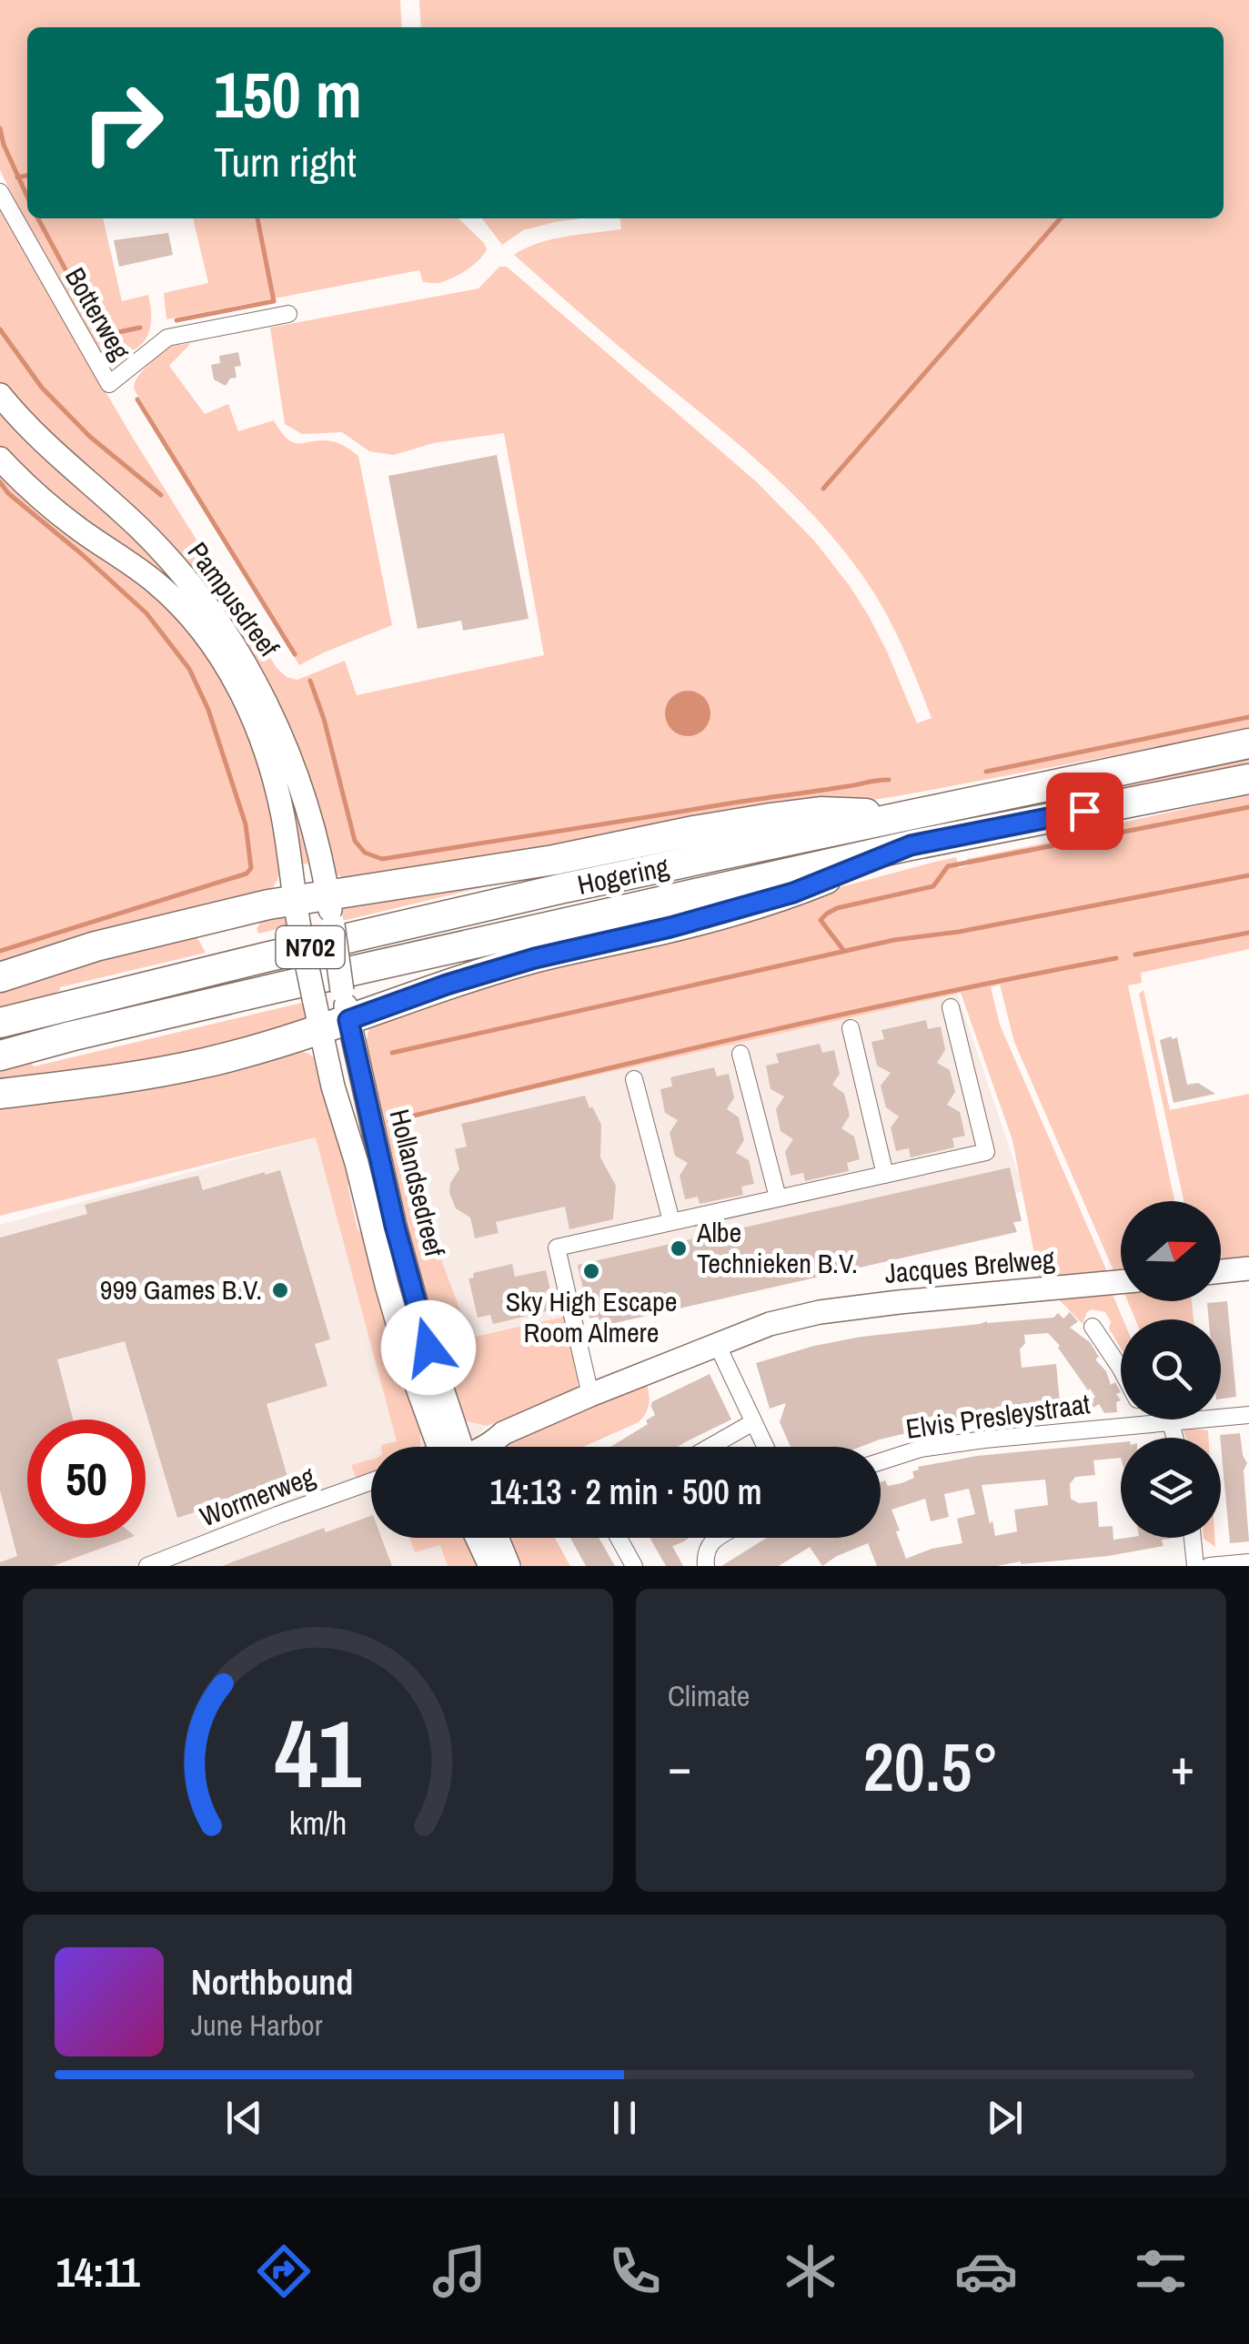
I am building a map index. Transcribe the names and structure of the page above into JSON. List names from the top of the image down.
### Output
{
  "streets": {
    "highway": ["Hogering", "N702"],
    "main road": ["Pampusdreef", "Hollandsedreef", "Jacques Brelweg"],
    "street": ["Botterweg", "Elvis Presleystraat", "Wormerweg"]
  },
  "crossings": [
    ["Pampusdreef", "N702"],
    ["Pampusdreef", "Hollandsedreef"],
    ["Hogering", "N702"],
    ["N702", "Hollandsedreef"]
  ],
  "places": ["Albe Technieken B.V.", "Sky High Escape Room Almere", "999 Games B.V."],
  "north": "right",
  "page": {
    "turn": ["150 m", "Turn right"],
    "limit": "50",
    "trip": "14:13 · 2 min · 500 m",
    "tile": "Climate",
    "heat": ["−", "20.5°", "+"],
    "song": ["Northbound", "June Harbor"],
    "tabs": "14:11",
    "gauge": ["41", "km/h"]
  }
}
